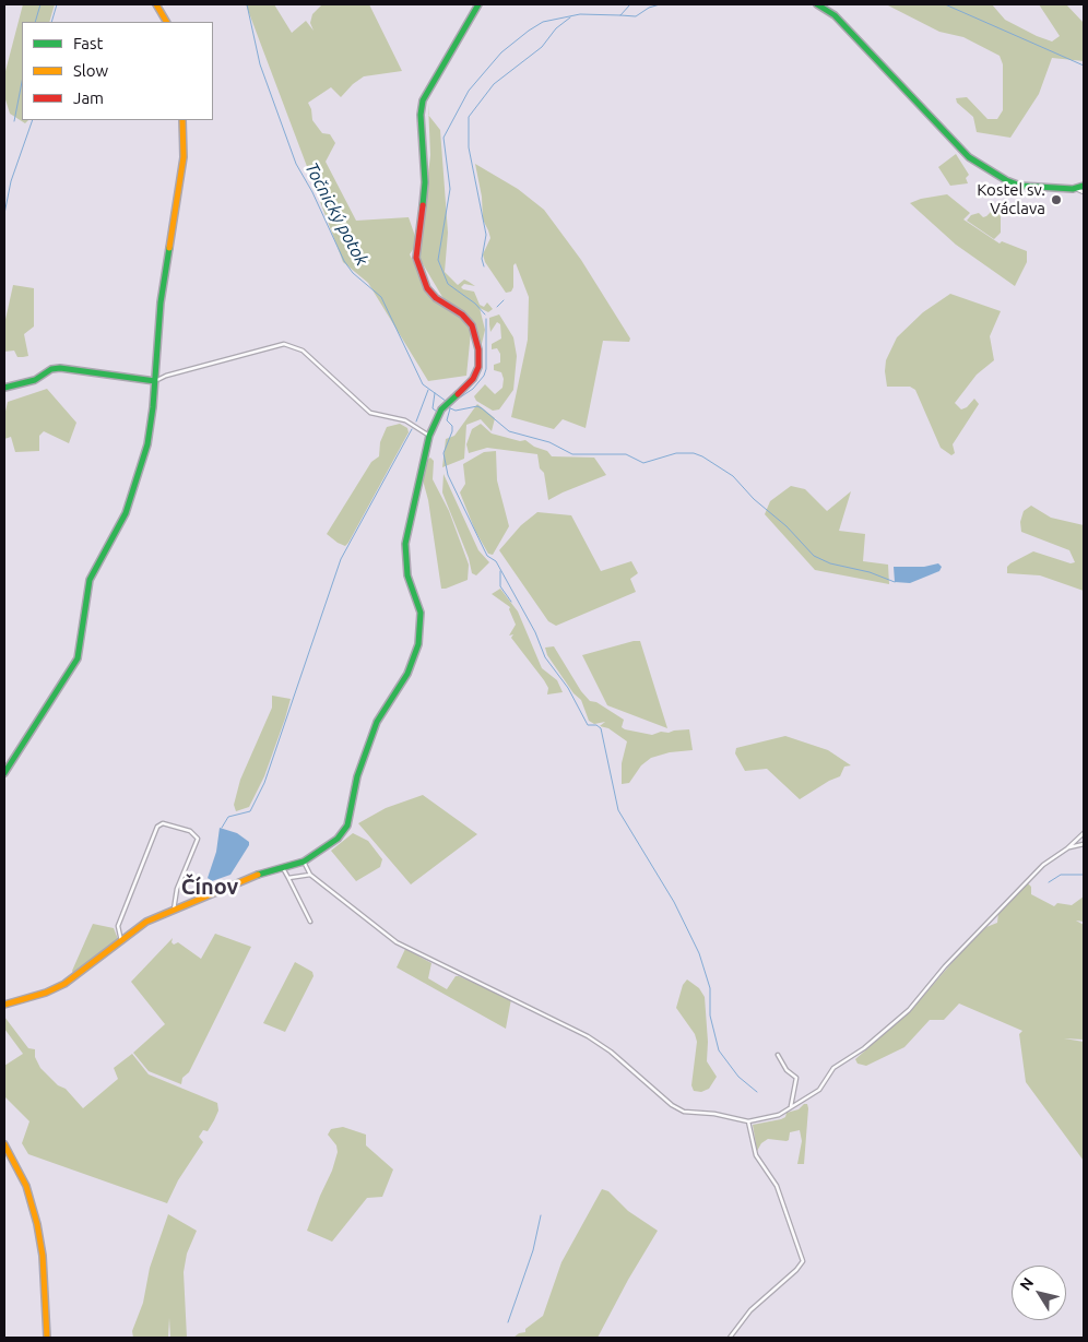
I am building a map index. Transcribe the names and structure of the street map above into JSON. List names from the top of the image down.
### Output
{
  "districts": ["Čínov"],
  "water": ["Točnický potok"],
  "places": ["Kostel sv. Václava"],
  "legend": ["Fast", "Slow", "Jam"],
  "north": "top left"
}
